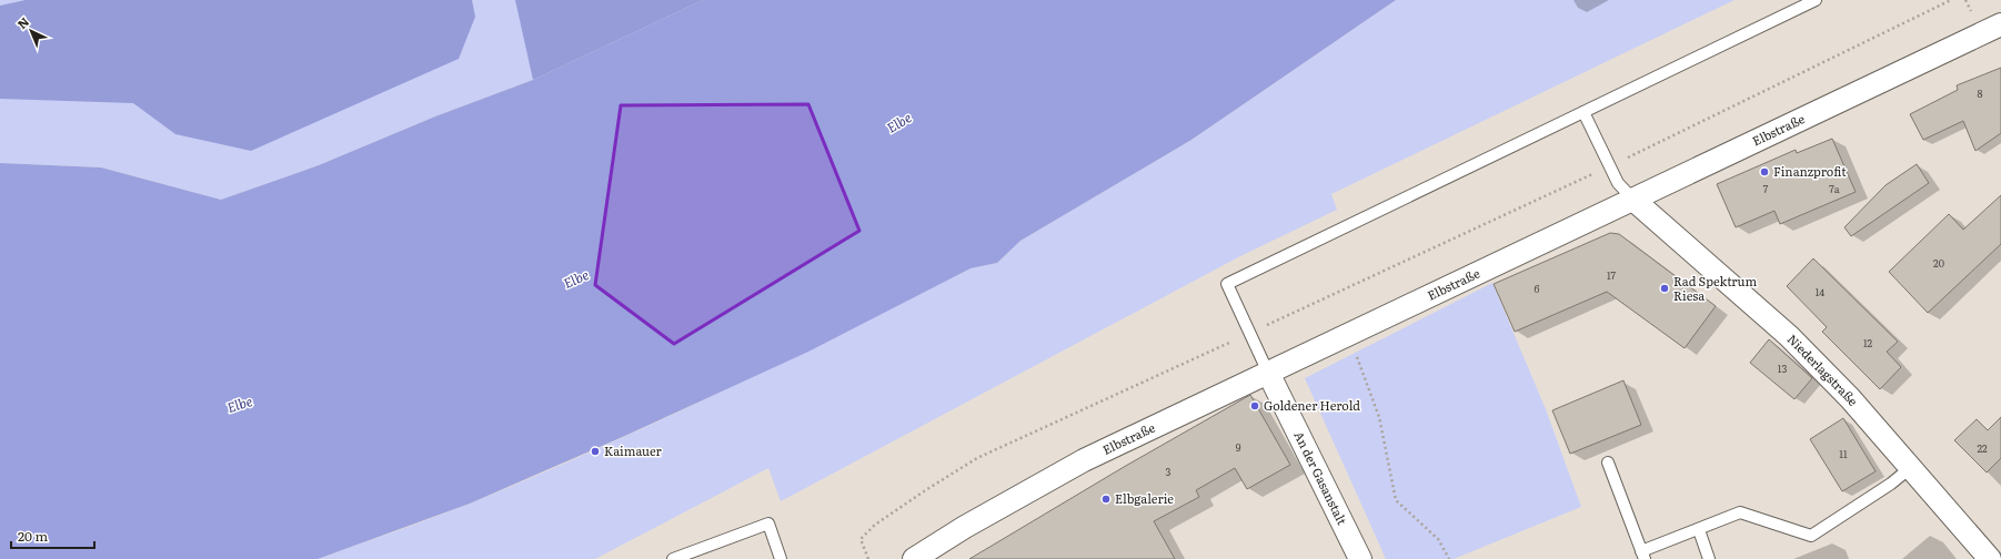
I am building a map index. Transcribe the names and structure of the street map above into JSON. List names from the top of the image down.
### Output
{
  "streets": {
    "street": ["Elbstraße", "Niederlagstraße", "An der Gasanstalt"]
  },
  "crossings": [
    ["Elbstraße", "Niederlagstraße"],
    ["Elbstraße", "An der Gasanstalt"]
  ],
  "water": ["Elbe"],
  "places": [
    "Finanzprofit",
    "Rad Spektrum Riesa",
    "Goldener Herold",
    "Kaimauer",
    "Elbgalerie"
  ],
  "house_numbers": [
    "8",
    "7",
    "7a",
    "20",
    "17",
    "6",
    "14",
    "12",
    "13",
    "9",
    "22",
    "11",
    "3"
  ],
  "scale_bar": "20 m",
  "north": "top left"
}
